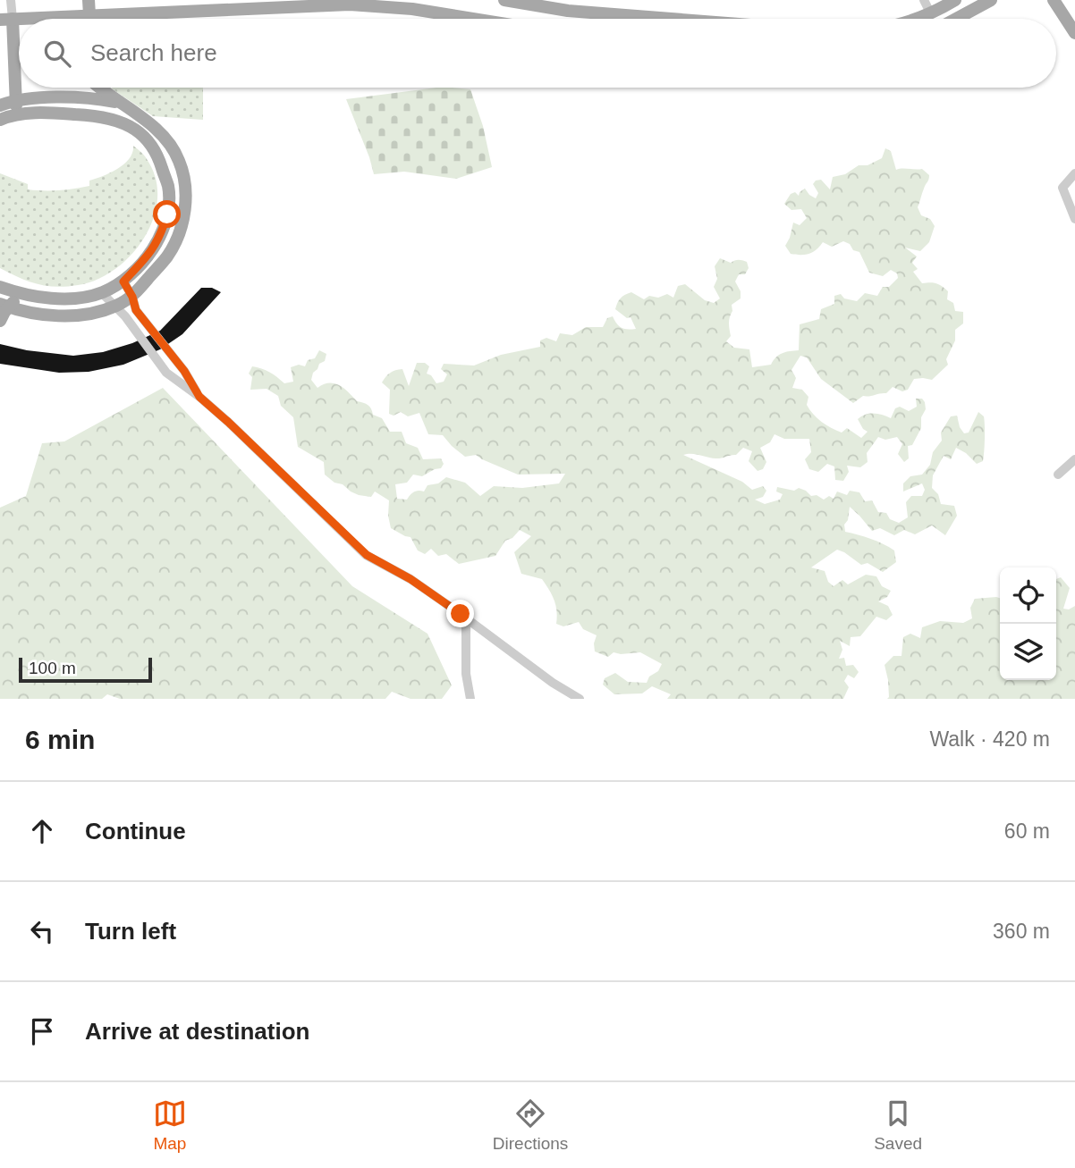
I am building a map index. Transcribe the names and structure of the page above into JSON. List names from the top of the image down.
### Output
{
  "scale_bar": "100 m",
  "page": {
    "search": "Search here",
    "scale": "100 m",
    "heading": ["6 min", "Walk · 420 m"],
    "list": [
      ["Continue", "60 m"],
      ["Turn left", "360 m"],
      "Arrive at destination"
    ],
    "nav": ["Map", "Directions", "Saved"]
  }
}
